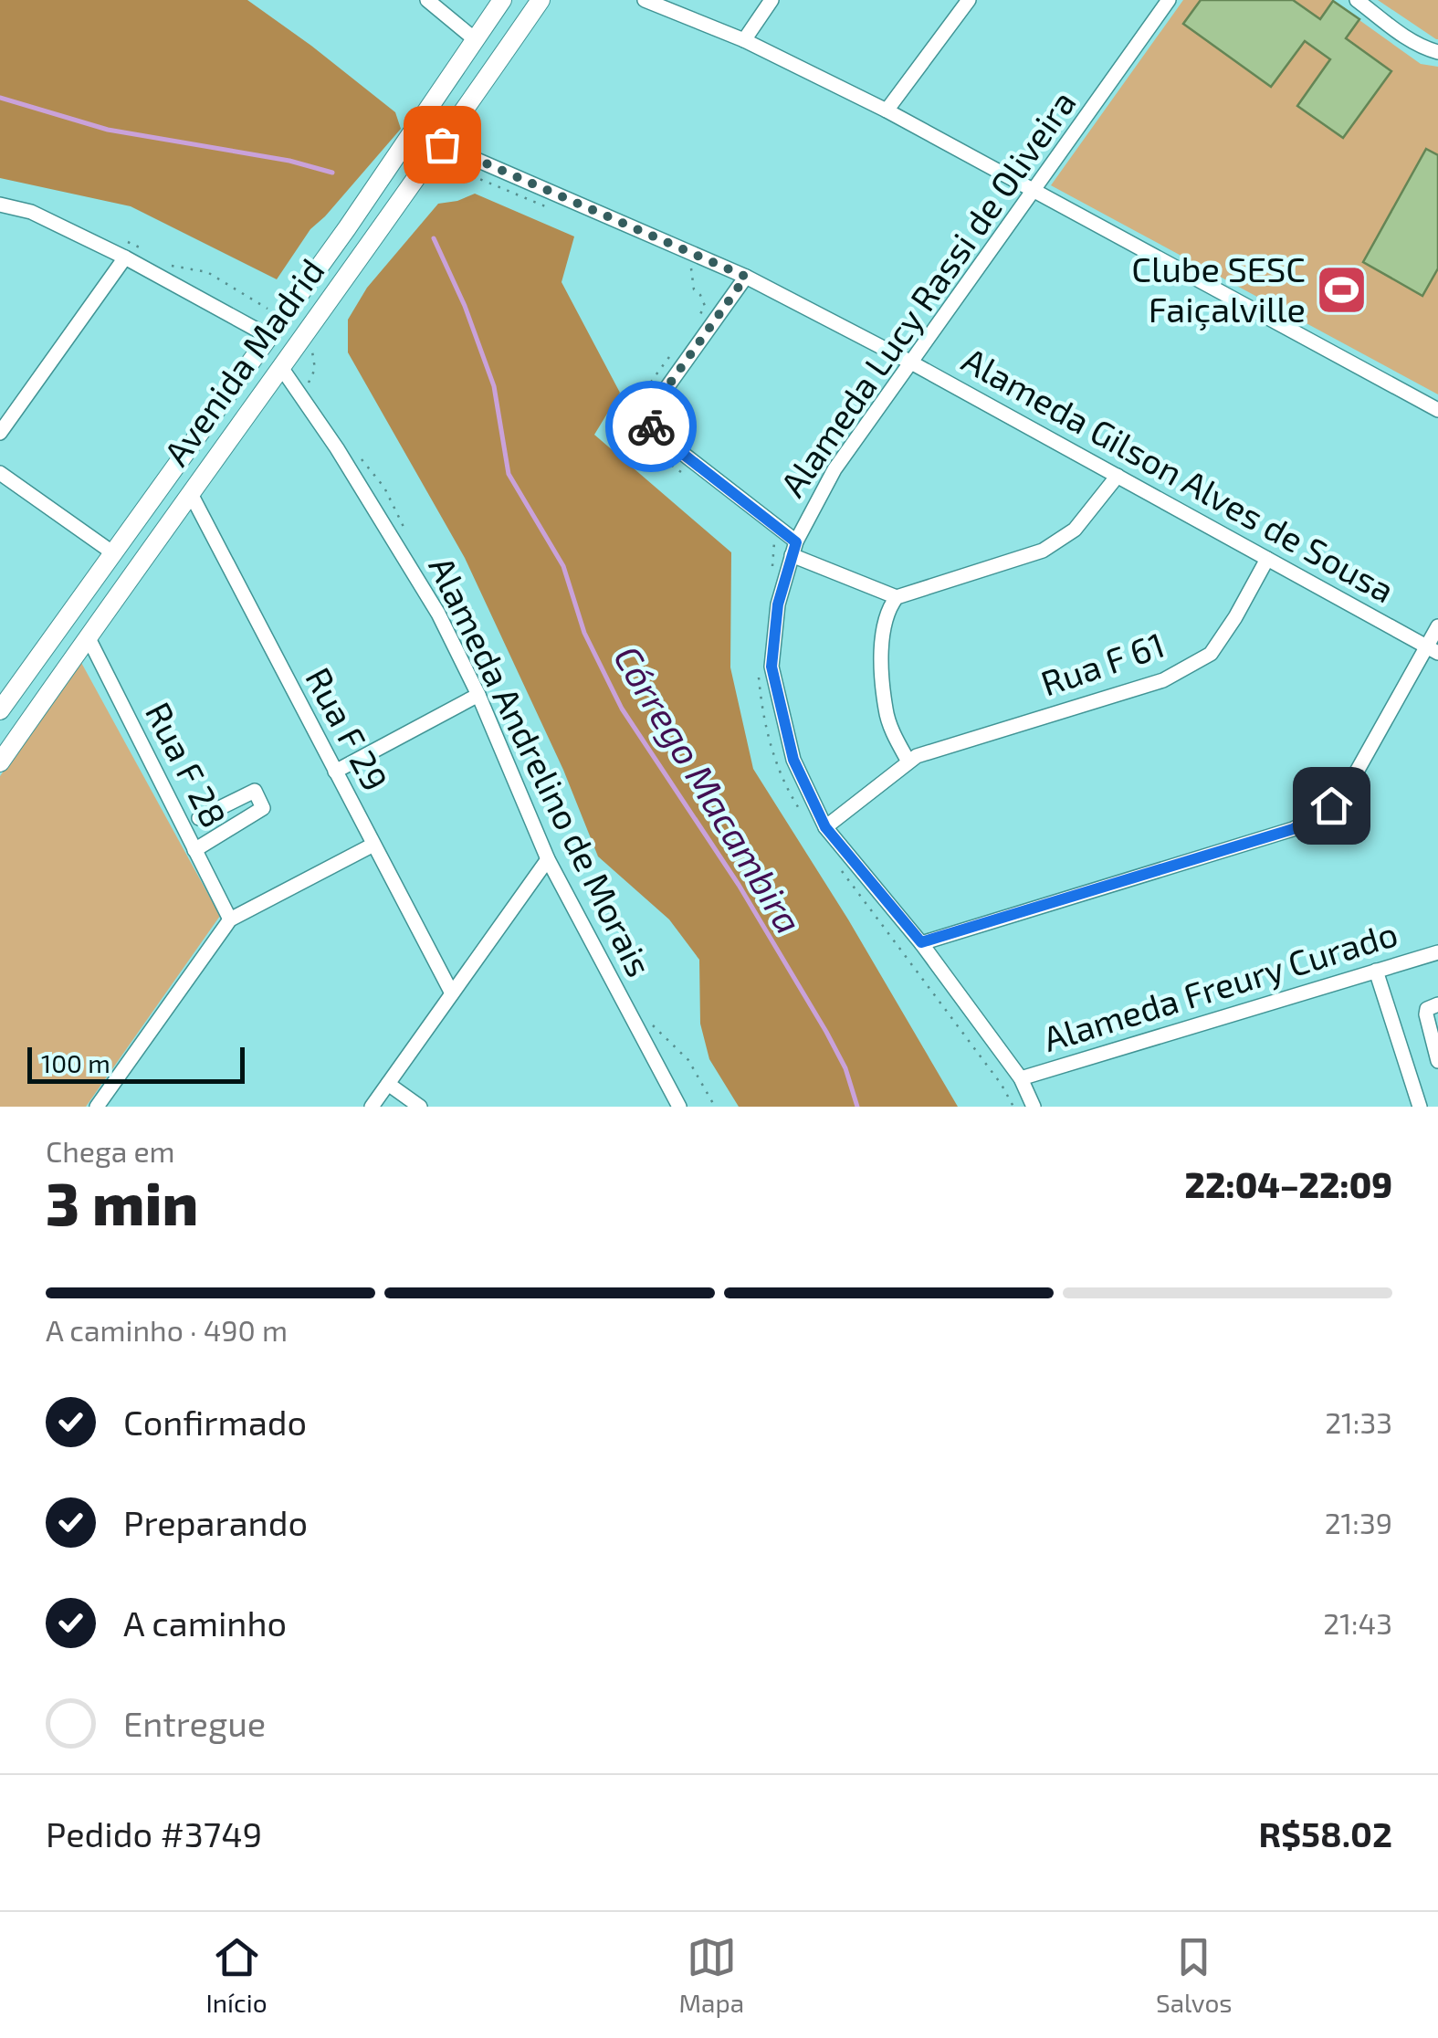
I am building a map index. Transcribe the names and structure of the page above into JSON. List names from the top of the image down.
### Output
{
  "streets": {
    "main road": ["Avenida Madrid"],
    "street": [
      "Alameda Lucy Rassi de Oliveira",
      "Alameda Gilson Alves de Sousa",
      "Rua F 61",
      "Rua F 29",
      "Rua F 28",
      "Alameda Andrelino de Morais",
      "Alameda Freury Curado"
    ]
  },
  "crossings": [
    ["Alameda Lucy Rassi de Oliveira", "Alameda Gilson Alves de Sousa"],
    ["Alameda Lucy Rassi de Oliveira", "Rua F 61"],
    ["Alameda Lucy Rassi de Oliveira", "Alameda Freury Curado"],
    ["Avenida Madrid", "Alameda Gilson Alves de Sousa"],
    ["Avenida Madrid", "Rua F 29"],
    ["Avenida Madrid", "Rua F 28"],
    ["Avenida Madrid", "Alameda Andrelino de Morais"],
    ["Alameda Gilson Alves de Sousa", "Rua F 61"]
  ],
  "water": ["Córrego Macambira"],
  "places": {
    "sports": ["Clube SESC Faiçalville"]
  },
  "scale_bar": "100 m",
  "page": {
    "scale": "100 m",
    "heading": ["3 min", "Chega em", "22:04–22:09"],
    "panel": ["Pedido #3749", "R$58.02"],
    "bar": "A caminho · 490 m",
    "list": [
      ["Confirmado", "21:33"],
      ["Preparando", "21:39"],
      ["A caminho", "21:43"],
      "Entregue"
    ],
    "tabs": ["Início", "Mapa", "Salvos"]
  }
}
